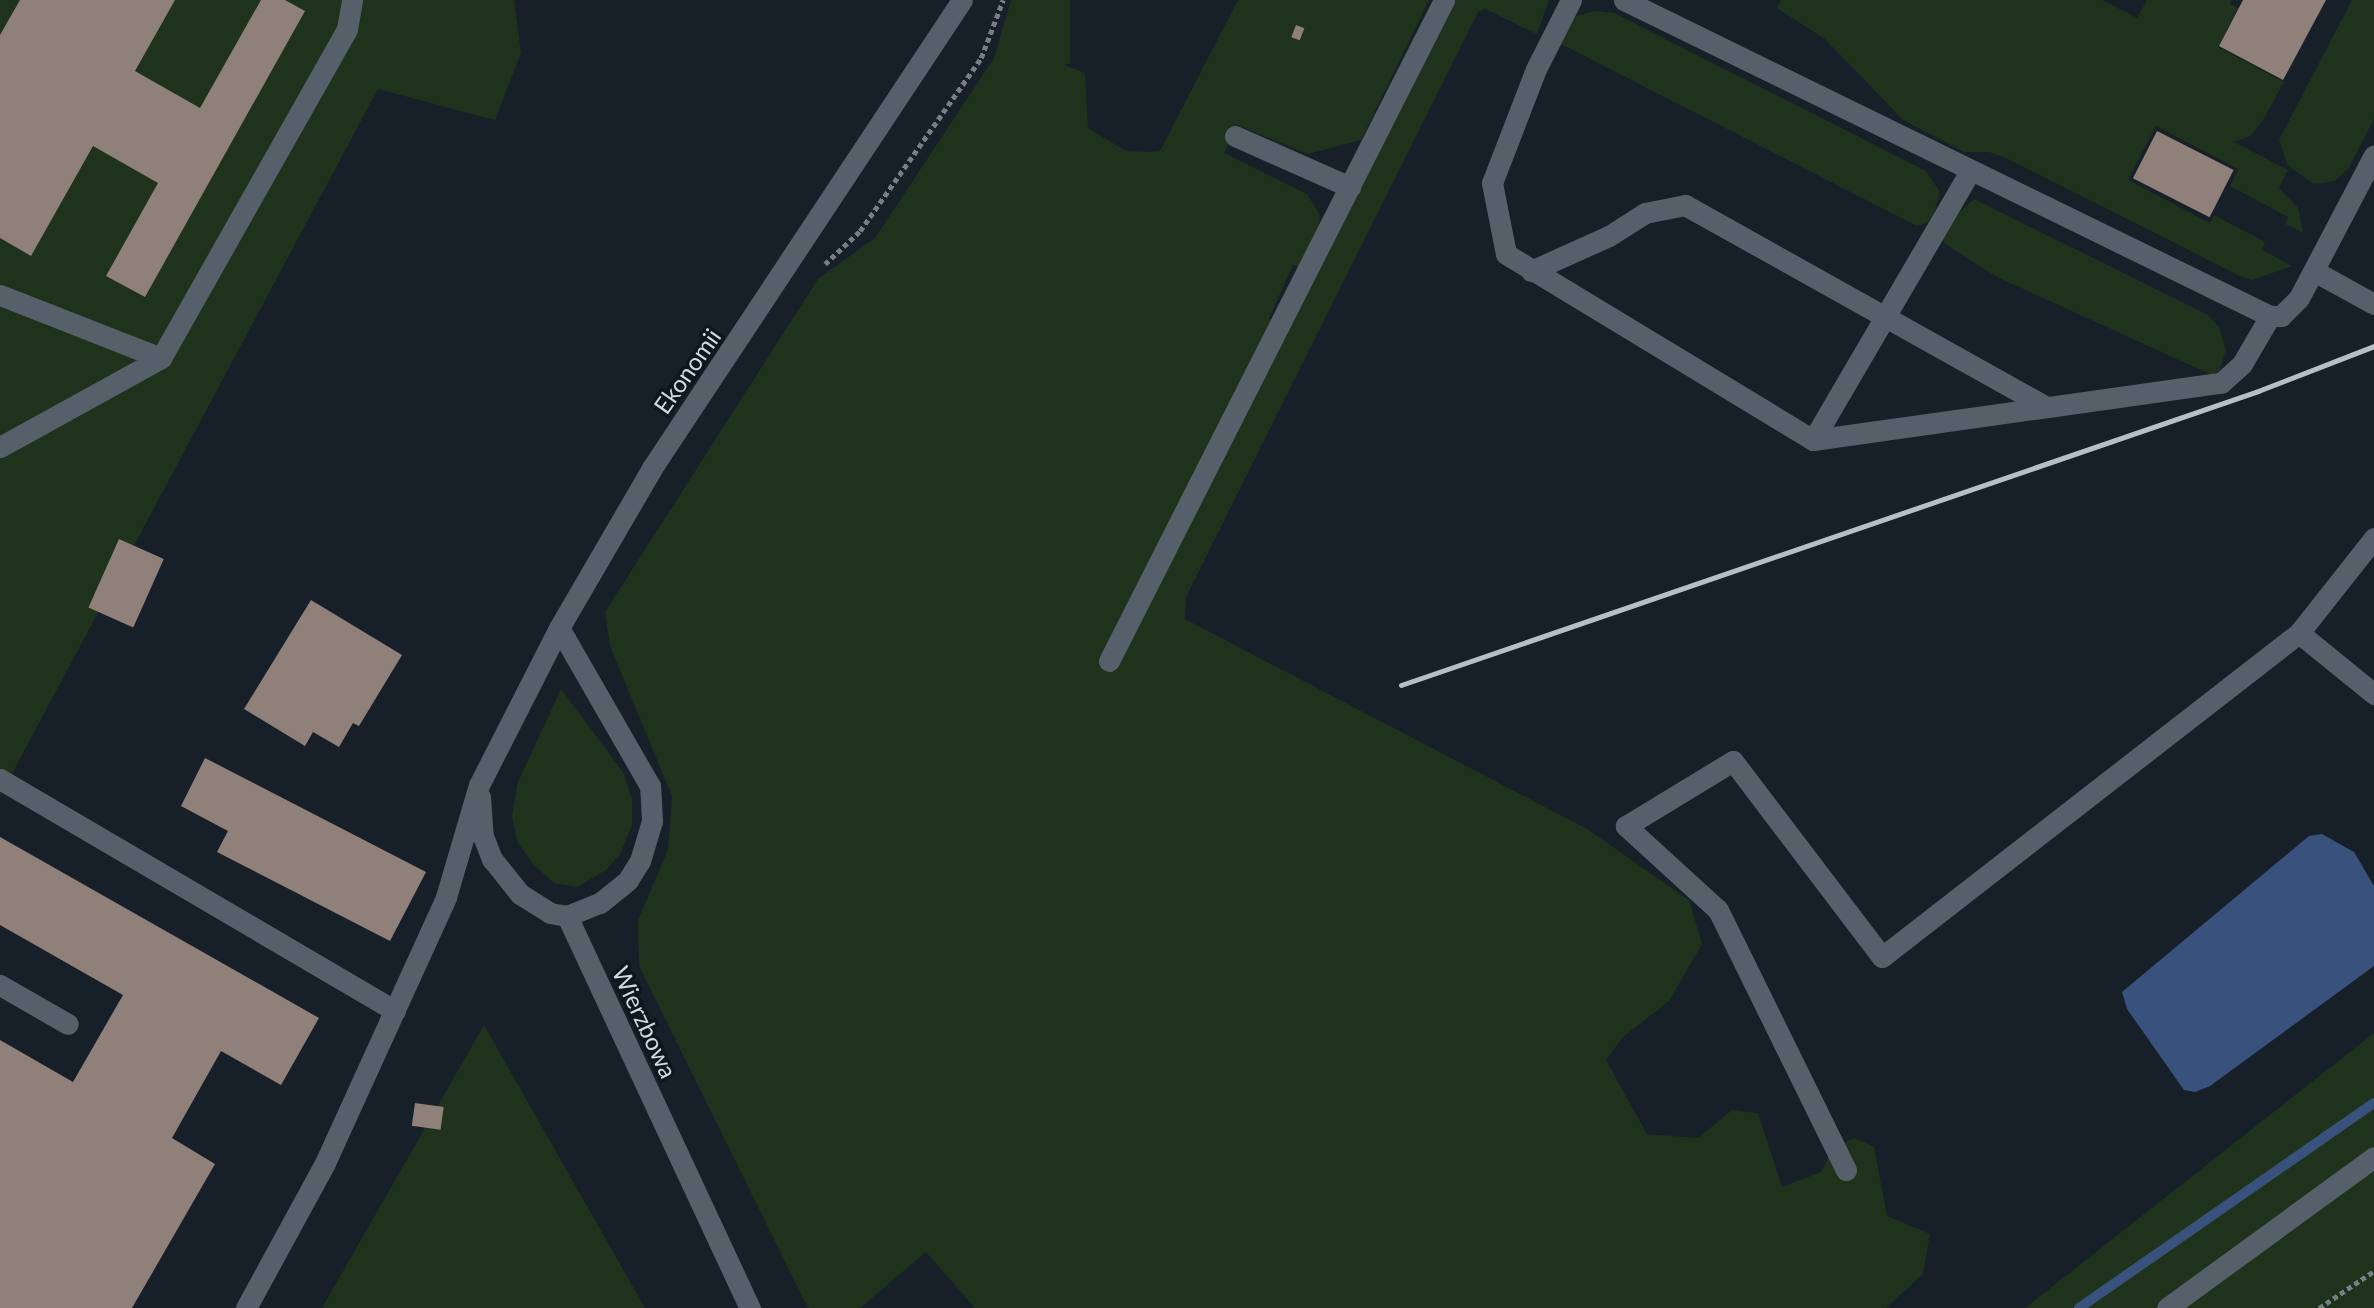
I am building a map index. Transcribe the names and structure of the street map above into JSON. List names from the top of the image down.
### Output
{
  "streets": {
    "street": ["Ekonomii", "Wierzbowa"]
  }
}
